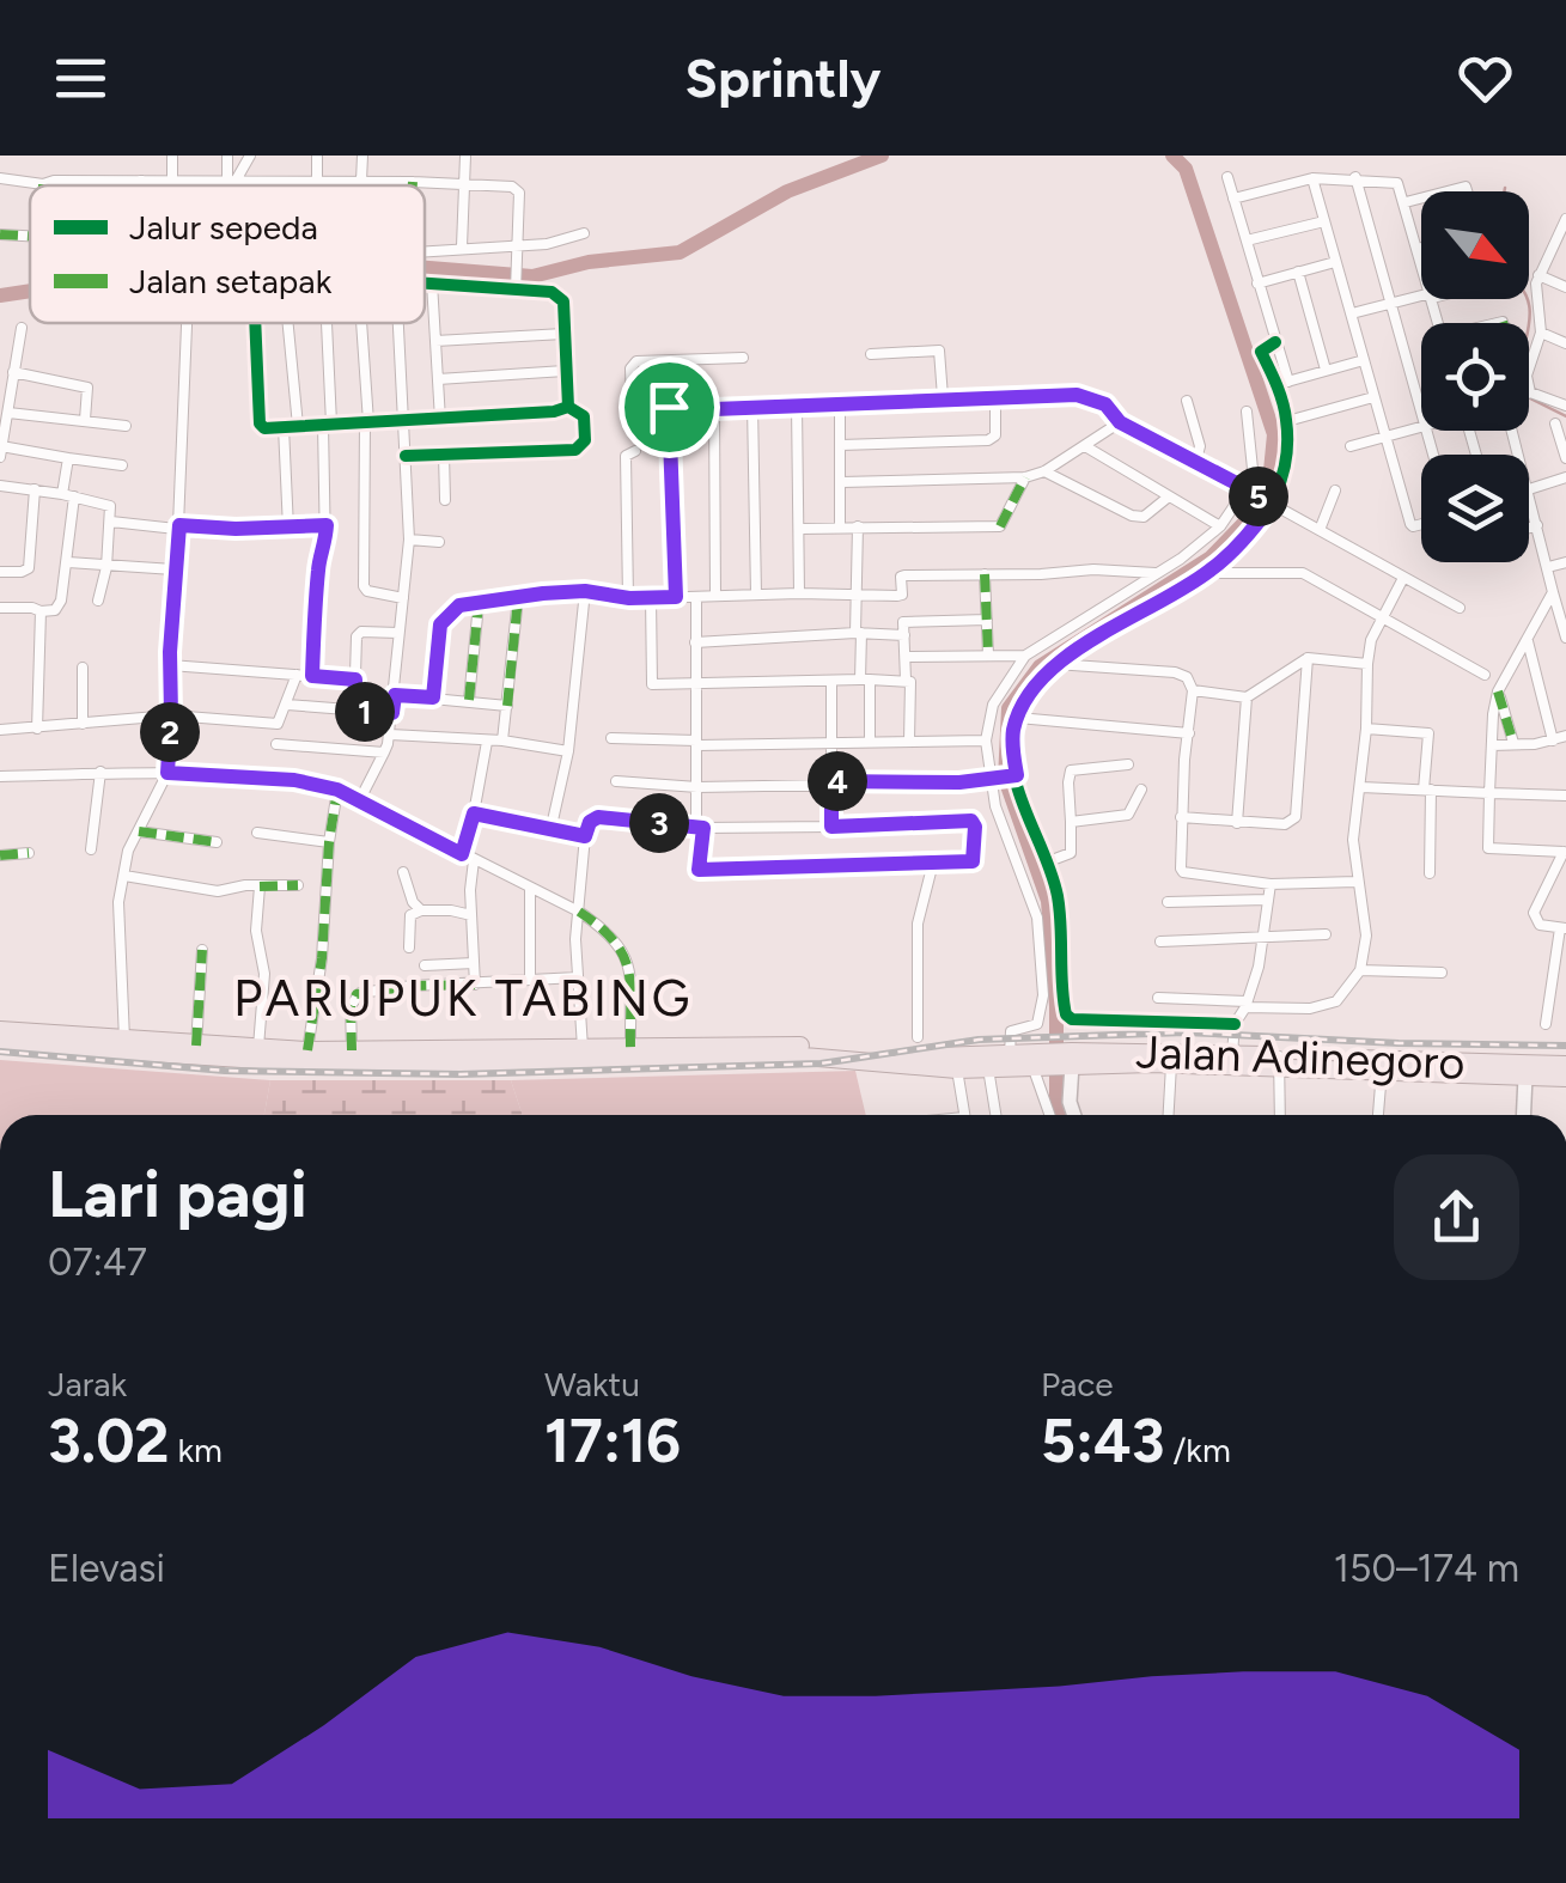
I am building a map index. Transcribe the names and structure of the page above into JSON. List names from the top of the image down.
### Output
{
  "streets": {
    "highway": ["Jalan Adinegoro"]
  },
  "districts": ["PARUPUK TABING"],
  "legend": ["Jalur sepeda", "Jalan setapak"],
  "north": "bottom right",
  "page": {
    "header": "Sprintly",
    "pins": [
      "5",
      "1",
      "2",
      "4",
      "3"
    ],
    "heading": ["Lari pagi", "07:47"],
    "stats": [
      ["Jarak", "3.02 km"],
      ["Waktu", "17:16"],
      ["Pace", "5:43 /km"]
    ],
    "chart": ["Elevasi", "150–174 m"]
  }
}
